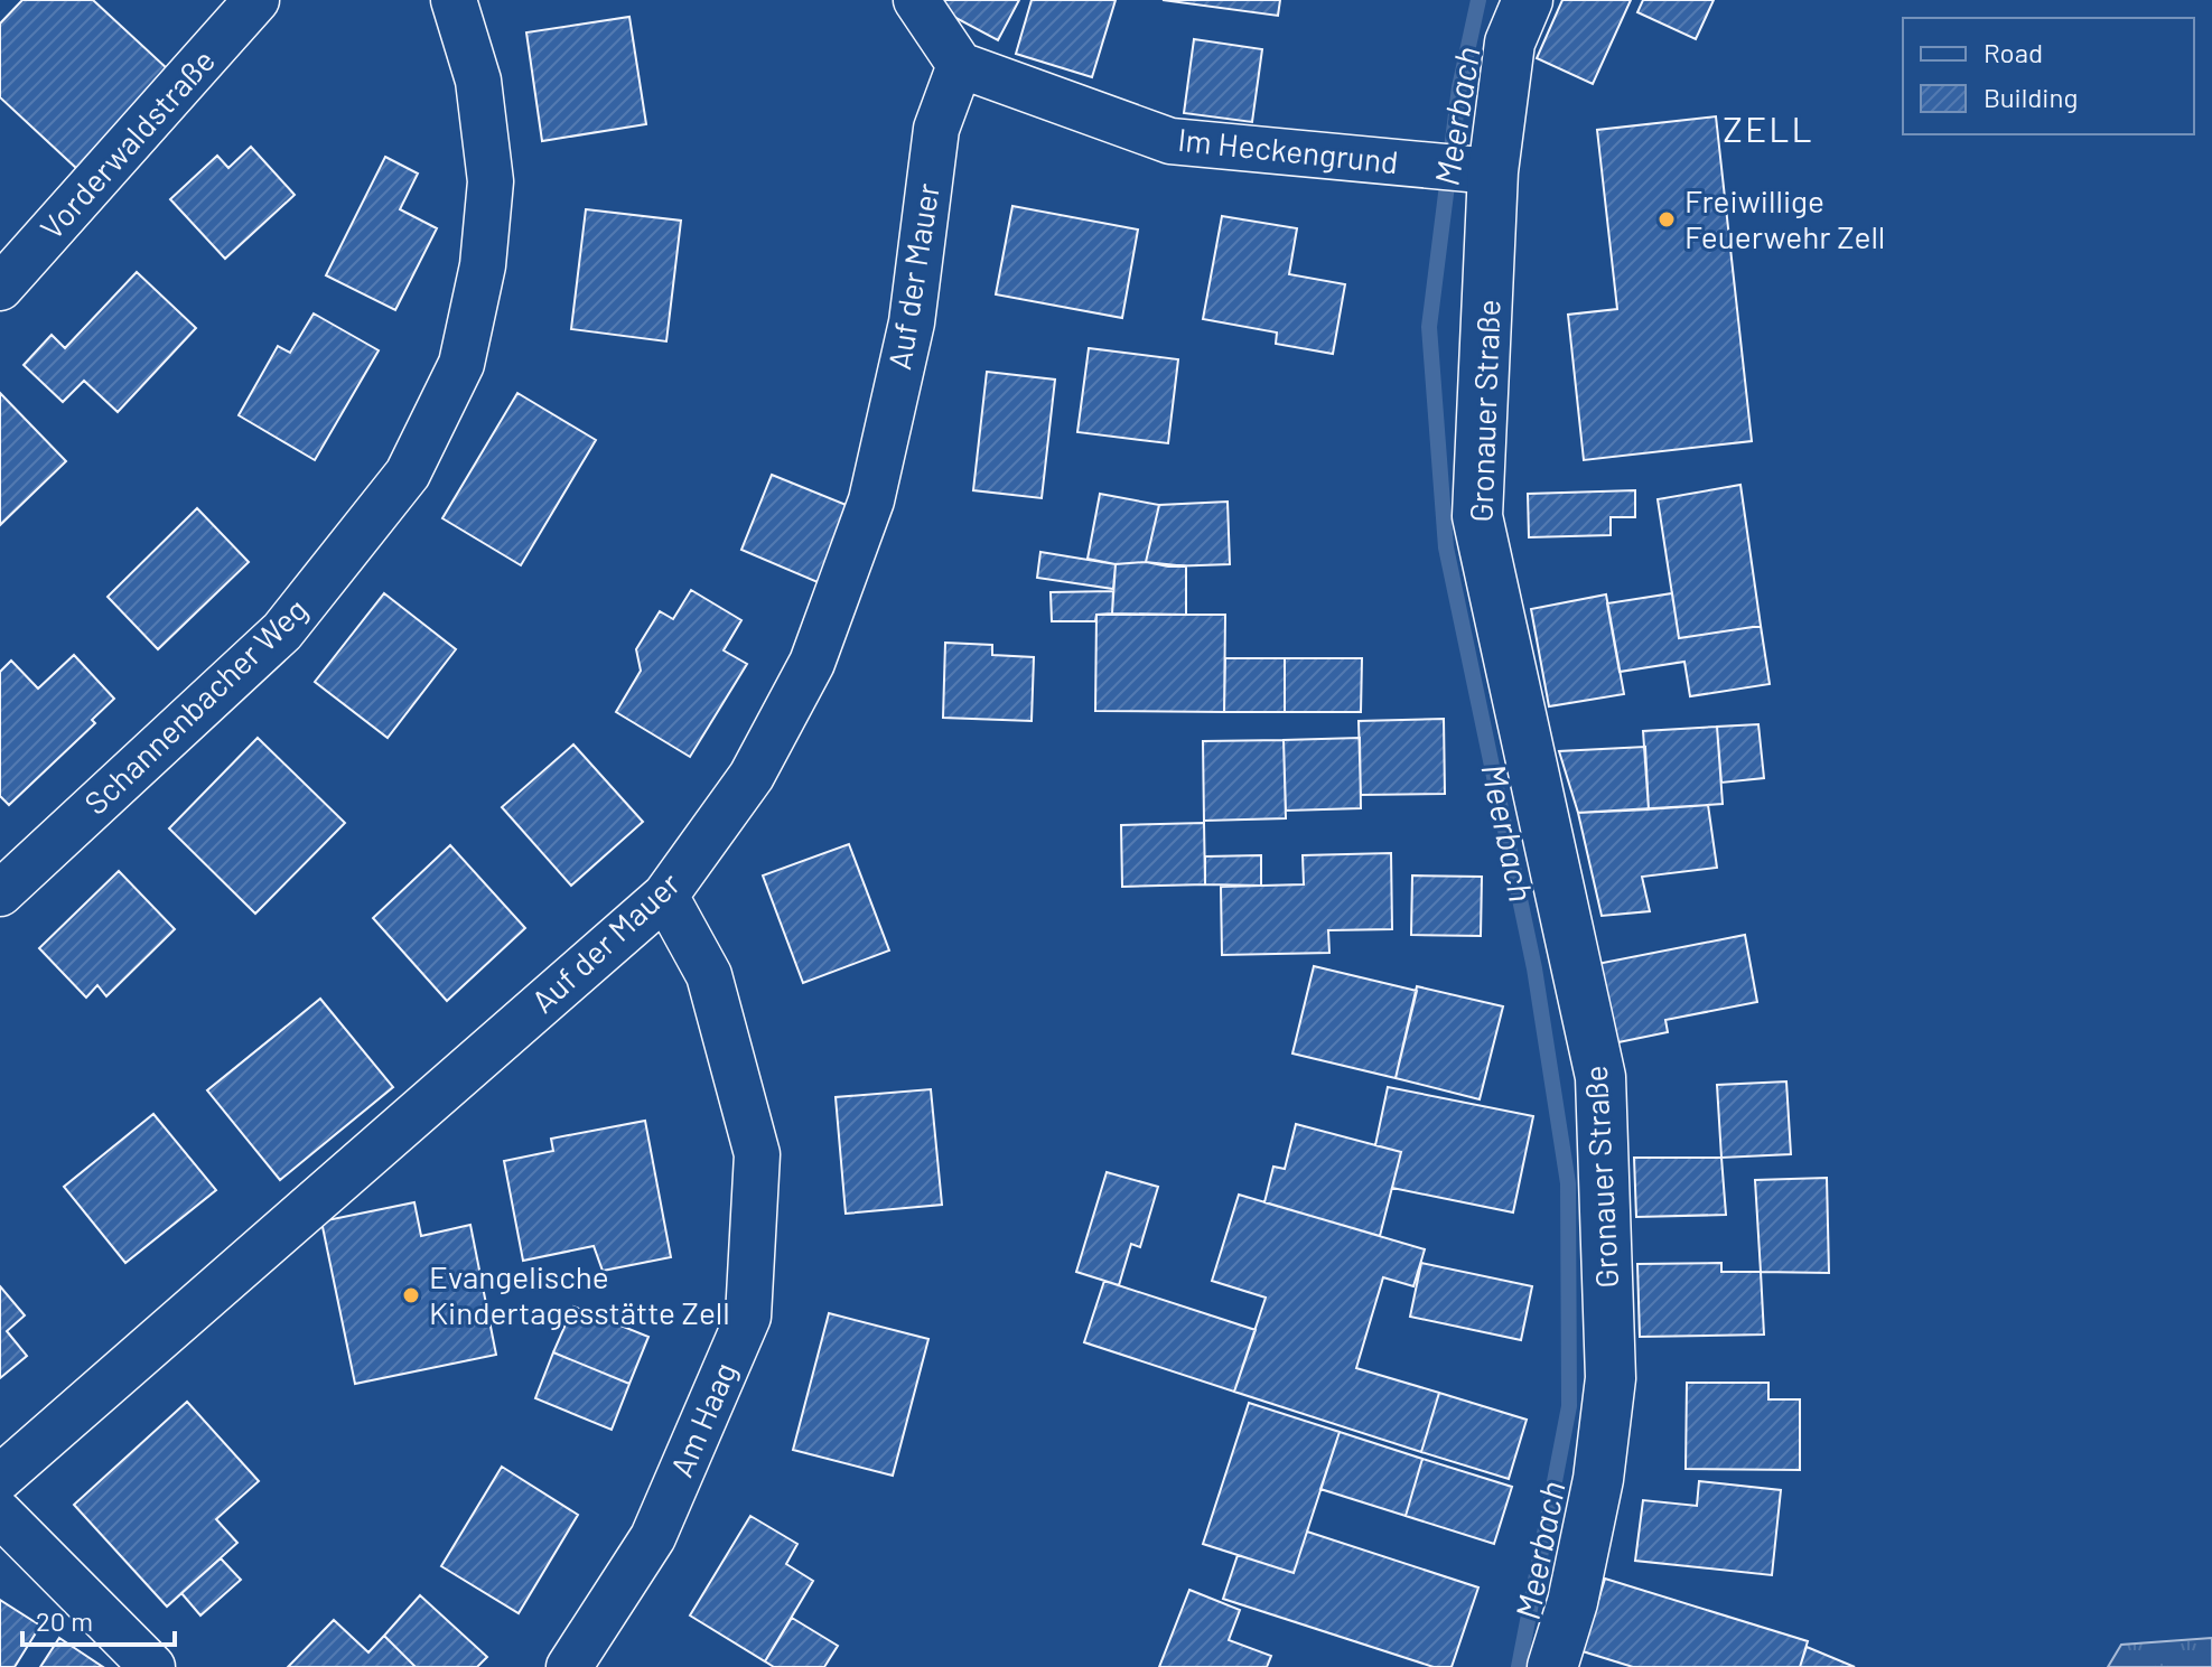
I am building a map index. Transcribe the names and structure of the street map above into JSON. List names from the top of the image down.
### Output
{
  "streets": {
    "street": [
      "Vorderwaldstraße",
      "Im Heckengrund",
      "Auf der Mauer",
      "Gronauer Straße",
      "Schannenbacher Weg",
      "Am Haag"
    ]
  },
  "crossings": [
    ["Im Heckengrund", "Auf der Mauer"],
    ["Im Heckengrund", "Gronauer Straße"],
    ["Auf der Mauer", "Am Haag"]
  ],
  "districts": ["ZELL"],
  "water": ["Meerbach"],
  "places": ["Freiwillige Feuerwehr Zell", "Evangelische Kindertagesstätte Zell"],
  "legend": ["Road", "Building"],
  "scale_bar": "20 m"
}
